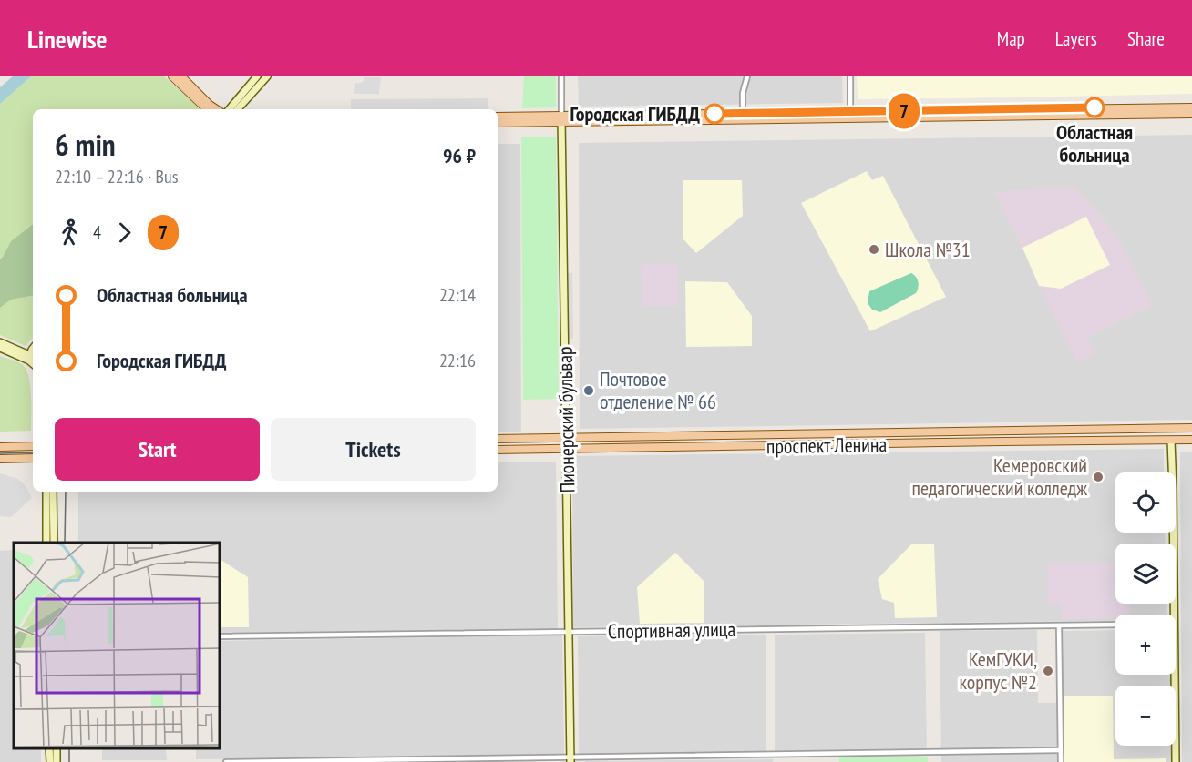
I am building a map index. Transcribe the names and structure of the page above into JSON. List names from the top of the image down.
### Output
{
  "streets": {
    "main road": ["Пионерский бульвар", "проспект Ленина"],
    "street": ["Спортивная улица"]
  },
  "crossings": [
    ["Пионерский бульвар", "проспект Ленина"],
    ["Пионерский бульвар", "Спортивная улица"]
  ],
  "places": [
    "Областная больница",
    "Городская ГИБДД",
    "Школа №31",
    "Почтовое отделение № 66",
    "Кемеровский педагогический колледж",
    "КемГУКИ, корпус №2"
  ],
  "lines": ["bus line 7"],
  "page": {
    "header": "Linewise",
    "nav": ["Map", "Layers", "Share"],
    "on_map": "7",
    "heading": ["6 min", "22:10 – 22:16 · Bus", "96 ₽"],
    "legs": ["4", "7"],
    "list": [
      {
        "name": "Областная больница",
        "value": "22:14"
      },
      {
        "name": "Городская ГИБДД",
        "value": "22:16"
      }
    ],
    "buttons": ["Start", "Tickets"],
    "map_buttons": ["+", "−"]
  }
}
